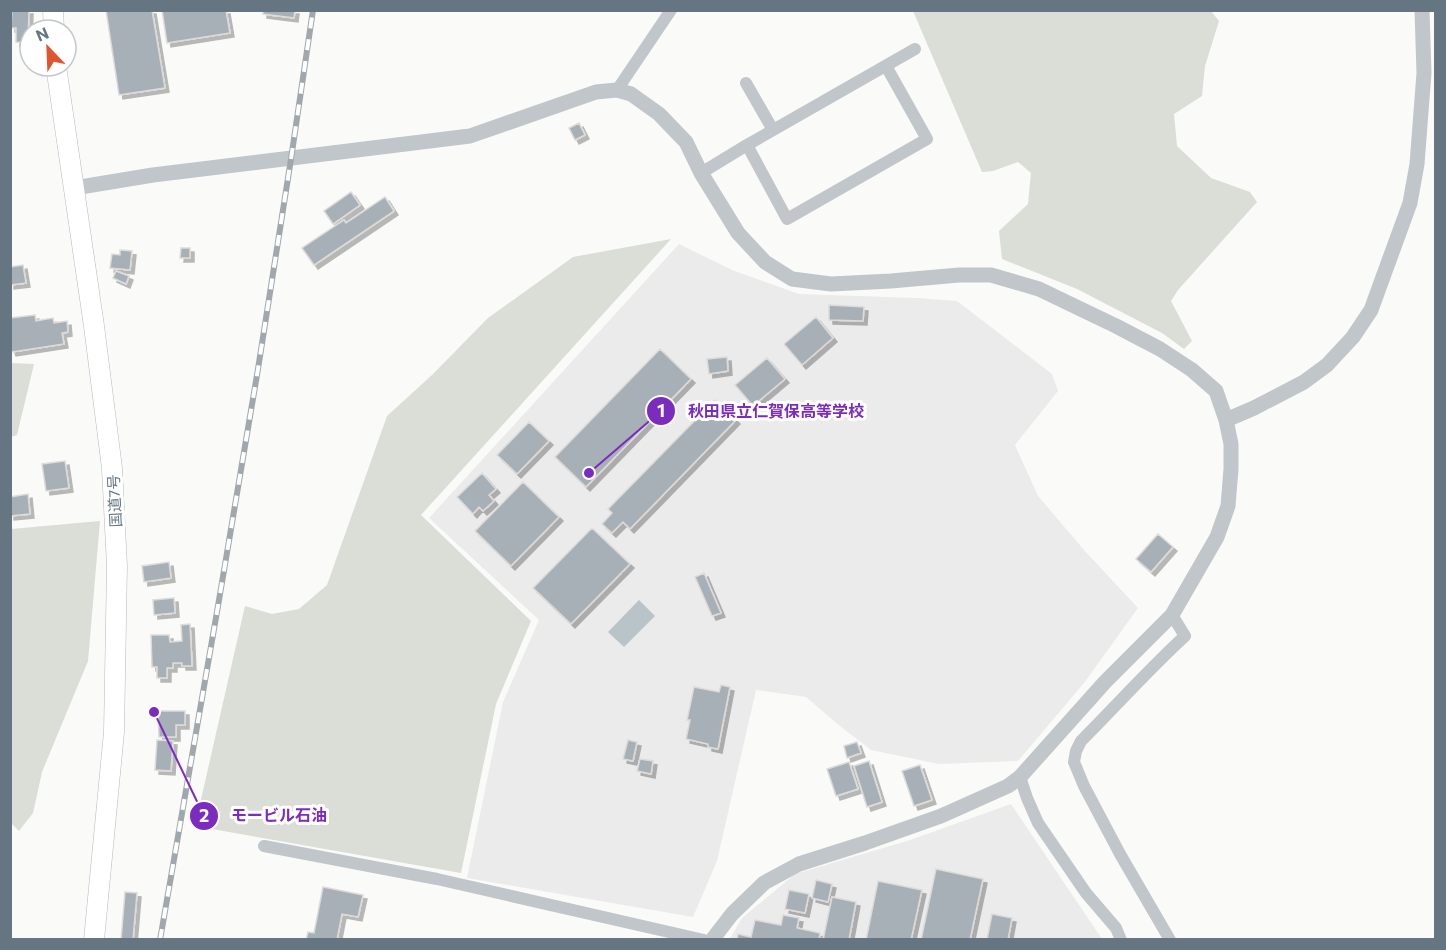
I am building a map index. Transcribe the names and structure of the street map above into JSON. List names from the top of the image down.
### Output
{
  "streets": {
    "highway": ["国道7号"]
  },
  "places": ["秋田県立仁賀保高等学校", "モービル石油"],
  "north": "top left"
}
